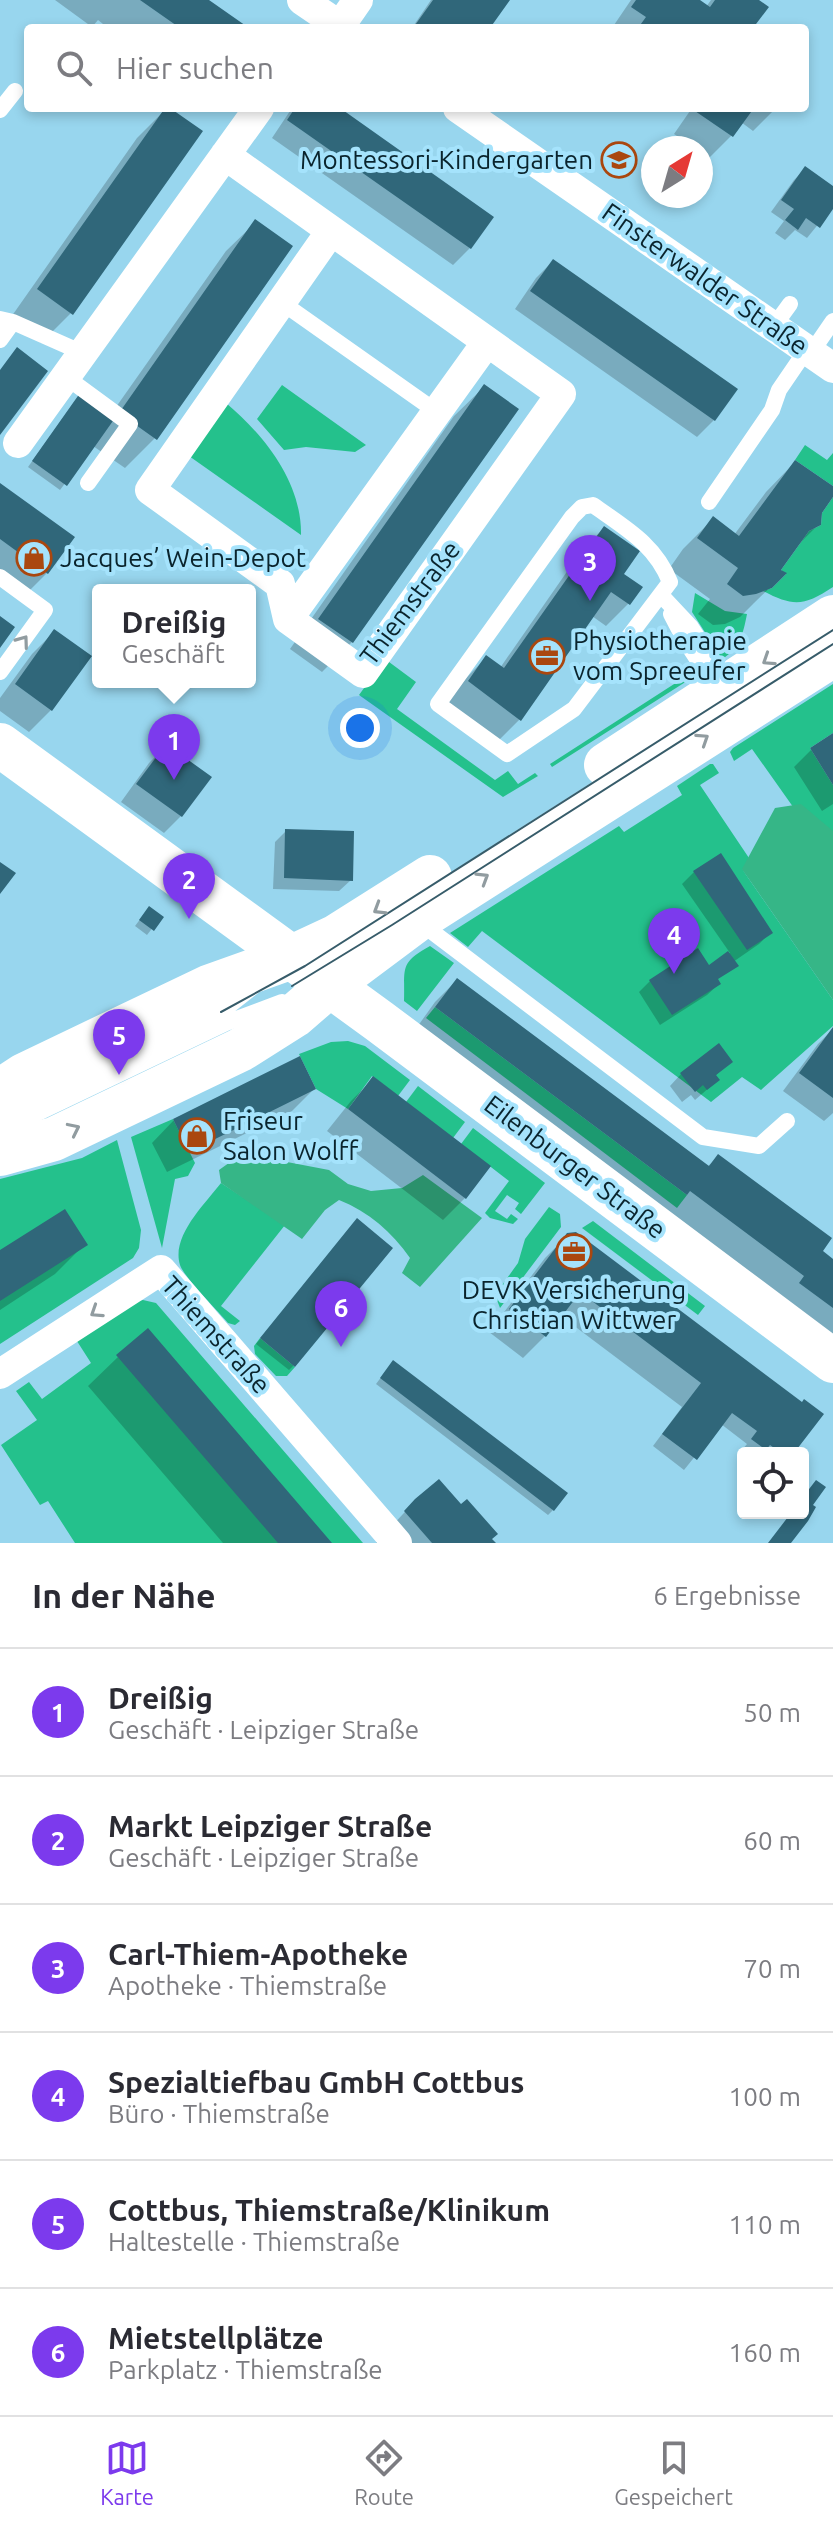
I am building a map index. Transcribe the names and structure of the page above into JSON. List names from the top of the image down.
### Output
{
  "streets": {
    "main road": ["Eilenburger Straße"],
    "street": ["Finsterwalder Straße", "Thiemstraße"]
  },
  "places": {
    "school or university": ["Montessori-Kindergarten"],
    "shop": ["Jacques’ Wein-Depot", "Friseur Salon Wolff"],
    "office": ["Physiotherapie vom Spreeufer", "DEVK Versicherung Christian Wittwer"]
  },
  "north": "top right",
  "page": {
    "search": "Hier suchen",
    "pins": [
      "3",
      "1",
      "2",
      "4",
      "5",
      "6"
    ],
    "popup": ["Dreißig", "Geschäft"],
    "heading": ["In der Nähe", "6 Ergebnisse"],
    "list": [
      {
        "mark": "1",
        "name": "Dreißig",
        "note": "Geschäft · Leipziger Straße",
        "value": "50 m"
      },
      {
        "mark": "2",
        "name": "Markt Leipziger Straße",
        "note": "Geschäft · Leipziger Straße",
        "value": "60 m"
      },
      {
        "mark": "3",
        "name": "Carl-Thiem-Apotheke",
        "note": "Apotheke · Thiemstraße",
        "value": "70 m"
      },
      {
        "mark": "4",
        "name": "Spezialtiefbau GmbH Cottbus",
        "note": "Büro · Thiemstraße",
        "value": "100 m"
      },
      {
        "mark": "5",
        "name": "Cottbus, Thiemstraße/Klinikum",
        "note": "Haltestelle · Thiemstraße",
        "value": "110 m"
      },
      {
        "mark": "6",
        "name": "Mietstellplätze",
        "note": "Parkplatz · Thiemstraße",
        "value": "160 m"
      }
    ],
    "nav": ["Karte", "Route", "Gespeichert"]
  }
}
